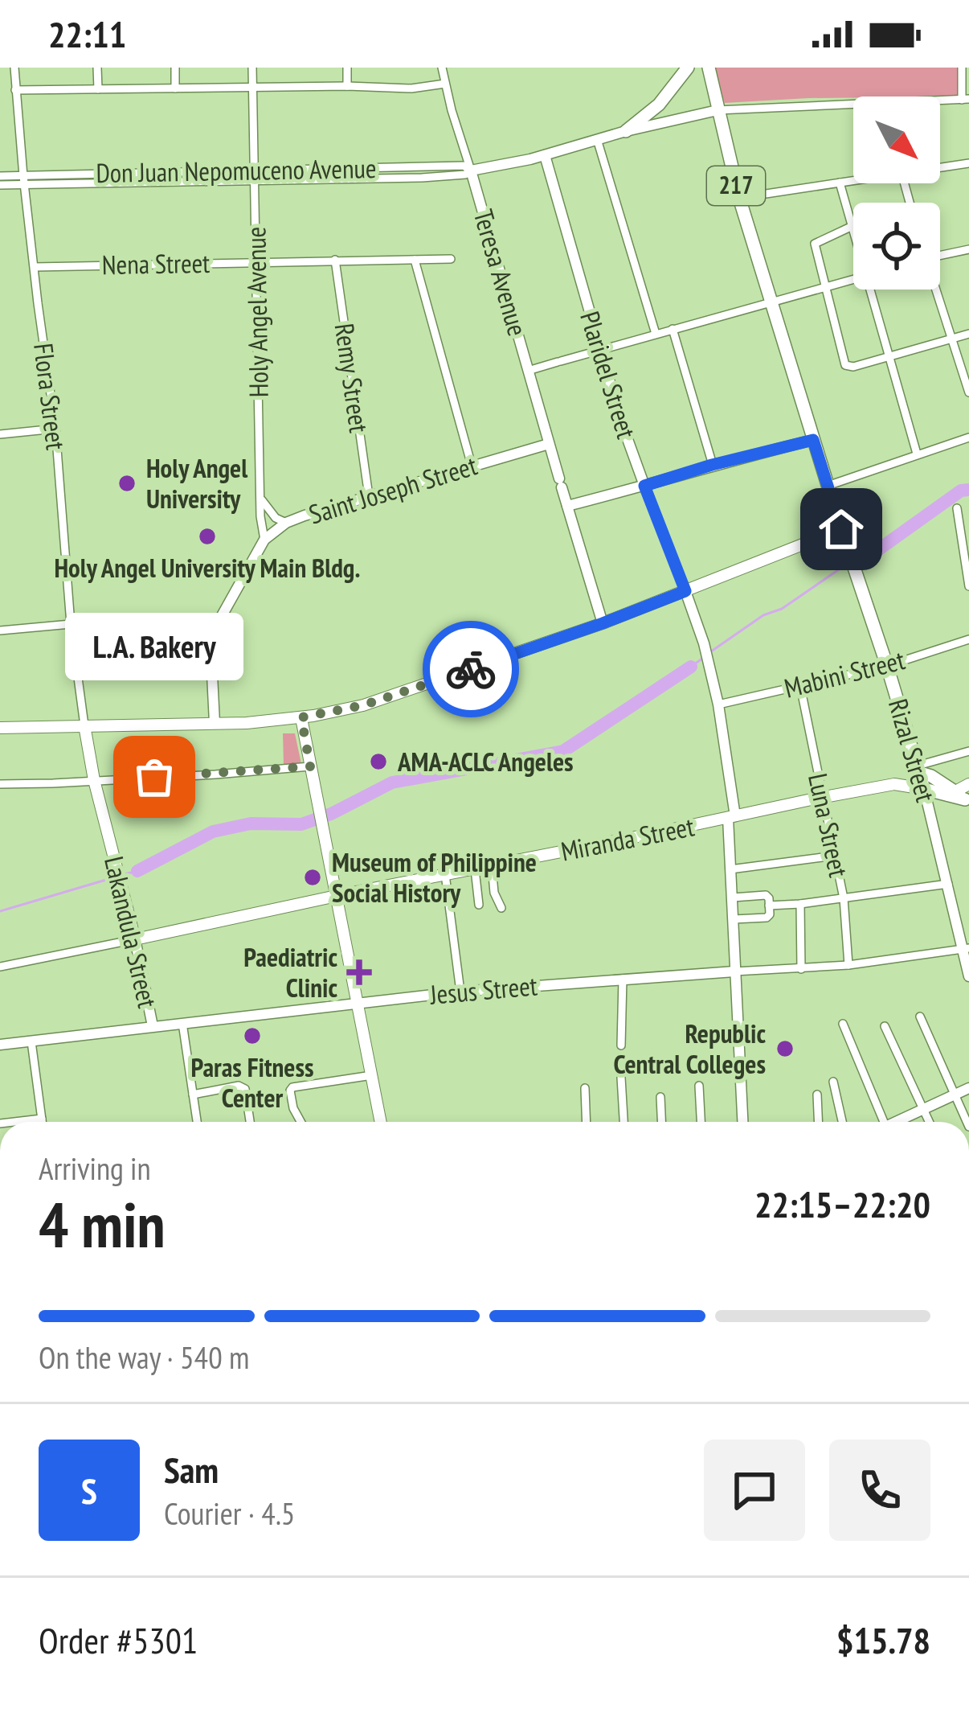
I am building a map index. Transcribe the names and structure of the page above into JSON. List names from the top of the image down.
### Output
{
  "streets": {
    "main road": [
      "217",
      "Rizal Street",
      "Miranda Street",
      "Lakandula Street"
    ],
    "street": [
      "Don Juan Nepomuceno Avenue",
      "Nena Street",
      "Teresa Avenue",
      "Holy Angel Avenue",
      "Plaridel Street",
      "Remy Street",
      "Flora Street",
      "Saint Joseph Street",
      "Mabini Street",
      "Luna Street",
      "Jesus Street"
    ]
  },
  "crossings": [
    ["Don Juan Nepomuceno Avenue", "217"],
    ["Don Juan Nepomuceno Avenue", "Teresa Avenue"],
    ["Don Juan Nepomuceno Avenue", "Holy Angel Avenue"],
    ["Don Juan Nepomuceno Avenue", "Plaridel Street"],
    ["Don Juan Nepomuceno Avenue", "Flora Street"],
    ["217", "Rizal Street"],
    ["Nena Street", "Holy Angel Avenue"],
    ["Nena Street", "Remy Street"],
    ["Nena Street", "Flora Street"],
    ["Teresa Avenue", "Saint Joseph Street"],
    ["Holy Angel Avenue", "Saint Joseph Street"],
    ["Plaridel Street", "Mabini Street"],
    ["Plaridel Street", "Miranda Street"],
    ["Plaridel Street", "Jesus Street"],
    ["Remy Street", "Saint Joseph Street"],
    ["Flora Street", "Lakandula Street"],
    ["Mabini Street", "Rizal Street"],
    ["Mabini Street", "Luna Street"],
    ["Rizal Street", "Miranda Street"],
    ["Rizal Street", "Jesus Street"],
    ["Luna Street", "Miranda Street"],
    ["Luna Street", "Jesus Street"],
    ["Miranda Street", "Lakandula Street"],
    ["Lakandula Street", "Jesus Street"]
  ],
  "places": {
    "other": [
      "Holy Angel University",
      "Holy Angel University Main Bldg.",
      "AMA-ACLC Angeles",
      "L.A. Bakery",
      "Museum of Philippine Social History",
      "Paras Fitness Center",
      "Republic Central Colleges"
    ],
    "health": ["Paediatric Clinic"]
  },
  "north": "bottom right",
  "page": {
    "status": "22:11",
    "bubble": "L.A. Bakery",
    "heading": ["4 min", "Arriving in", "22:15–22:20"],
    "panel": [
      "Sam",
      "Courier · 4.5",
      "Order #5301",
      "$15.78"
    ],
    "bar": "On the way · 540 m",
    "round": "S"
  }
}
